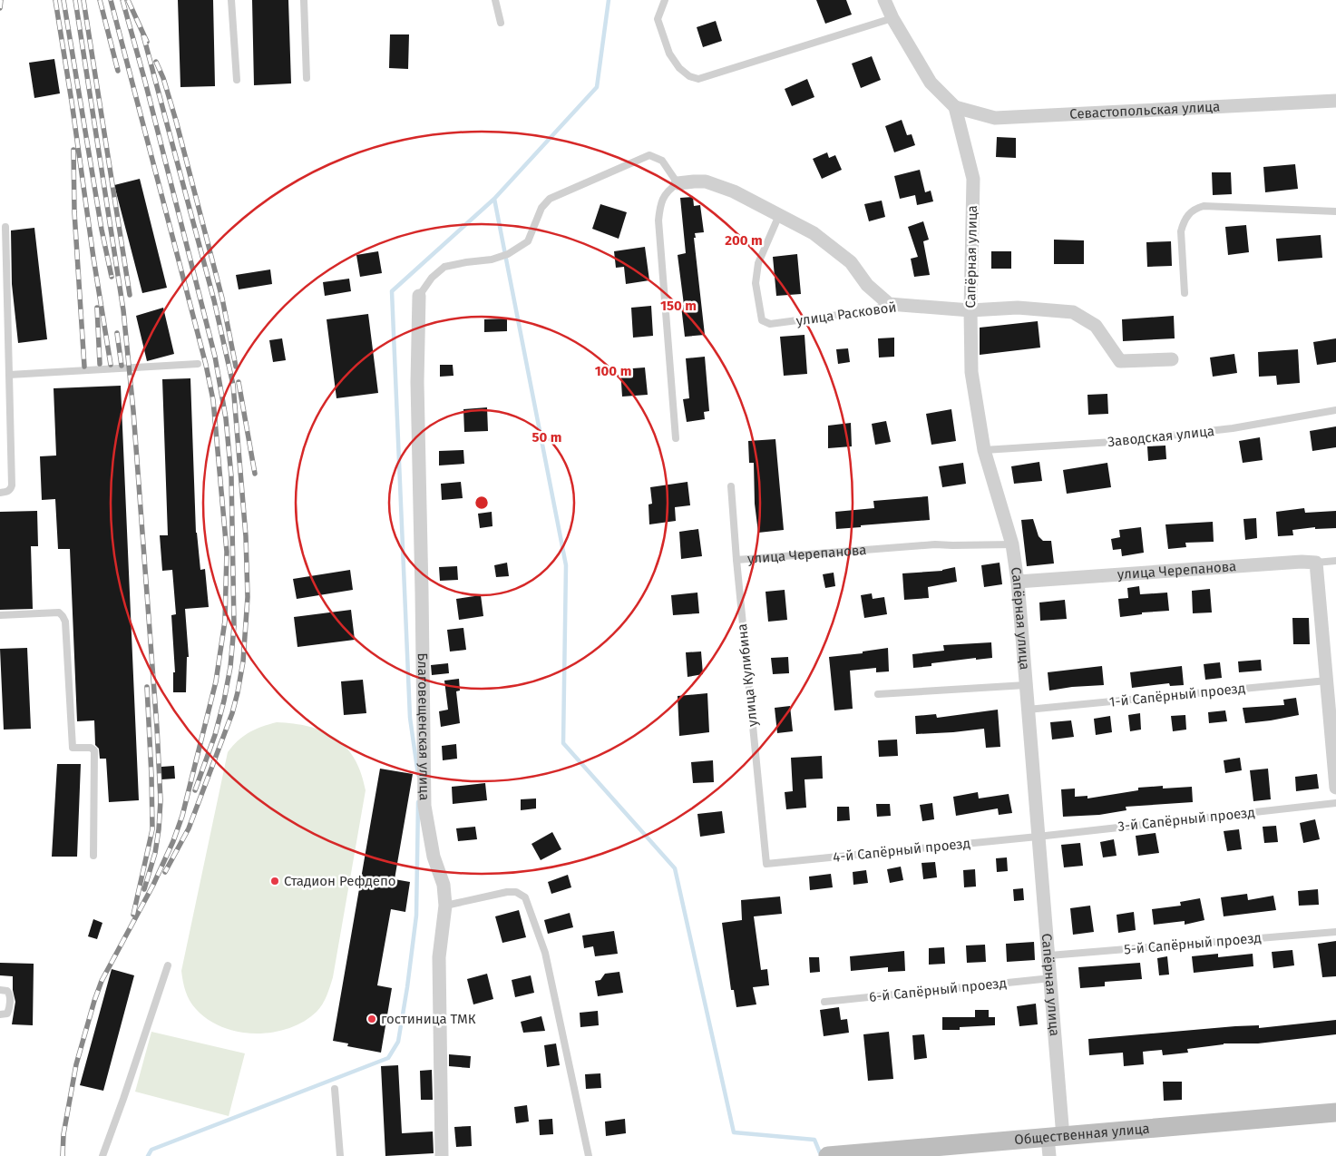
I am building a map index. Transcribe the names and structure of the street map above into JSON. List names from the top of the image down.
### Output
{
  "streets": {
    "main road": ["Общественная улица"],
    "street": [
      "Севастопольская улица",
      "Сапёрная улица",
      "улица Расковой",
      "улица Черепанова",
      "Благовещенская улица"
    ],
    "lane": [
      "Заводская улица",
      "улица Кулибина",
      "1-й Сапёрный проезд",
      "3-й Сапёрный проезд",
      "4-й Сапёрный проезд",
      "5-й Сапёрный проезд",
      "6-й Сапёрный проезд"
    ]
  },
  "crossings": [
    ["Севастопольская улица", "Сапёрная улица"],
    ["Сапёрная улица", "улица Расковой"],
    ["Сапёрная улица", "Заводская улица"],
    ["Сапёрная улица", "улица Черепанова"],
    ["Сапёрная улица", "1-й Сапёрный проезд"],
    ["Сапёрная улица", "3-й Сапёрный проезд"],
    ["Сапёрная улица", "4-й Сапёрный проезд"],
    ["Сапёрная улица", "5-й Сапёрный проезд"],
    ["Сапёрная улица", "6-й Сапёрный проезд"],
    ["Сапёрная улица", "Общественная улица"],
    ["улица Черепанова", "улица Кулибина"],
    ["улица Кулибина", "4-й Сапёрный проезд"],
    ["3-й Сапёрный проезд", "4-й Сапёрный проезд"]
  ],
  "places": ["Стадион Рефдепо", "гостиница ТМК"],
  "rings": [
    "200 m",
    "150 m",
    "100 m",
    "50 m"
  ]
}
